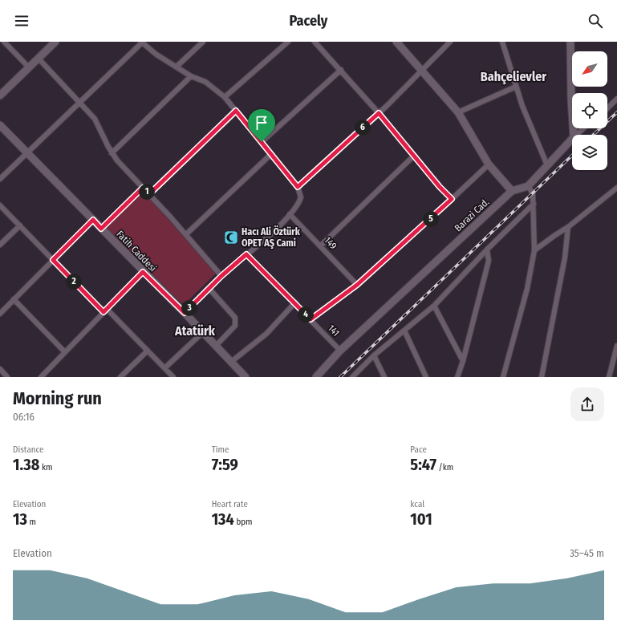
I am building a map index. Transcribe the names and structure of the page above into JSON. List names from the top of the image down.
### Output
{
  "streets": {
    "street": [
      "Barazi Cad.",
      "149",
      "Fatih Caddesi",
      "141"
    ]
  },
  "crossings": [
    ["Barazi Cad.", "141"]
  ],
  "districts": ["Bahçelievler", "Atatürk"],
  "places": {
    "mosque": ["Hacı Ali Öztürk OPET AŞ Cami"]
  },
  "north": "bottom left",
  "page": {
    "header": "Pacely",
    "pins": [
      "6",
      "1",
      "5",
      "2",
      "3",
      "4"
    ],
    "heading": ["Morning run", "06:16"],
    "stats": [
      ["Distance", "1.38 km"],
      ["Time", "7:59"],
      ["Pace", "5:47 /km"],
      ["Elevation", "13 m"],
      ["Heart rate", "134 bpm"],
      ["kcal", "101"]
    ],
    "chart": ["Elevation", "35–45 m"]
  }
}
